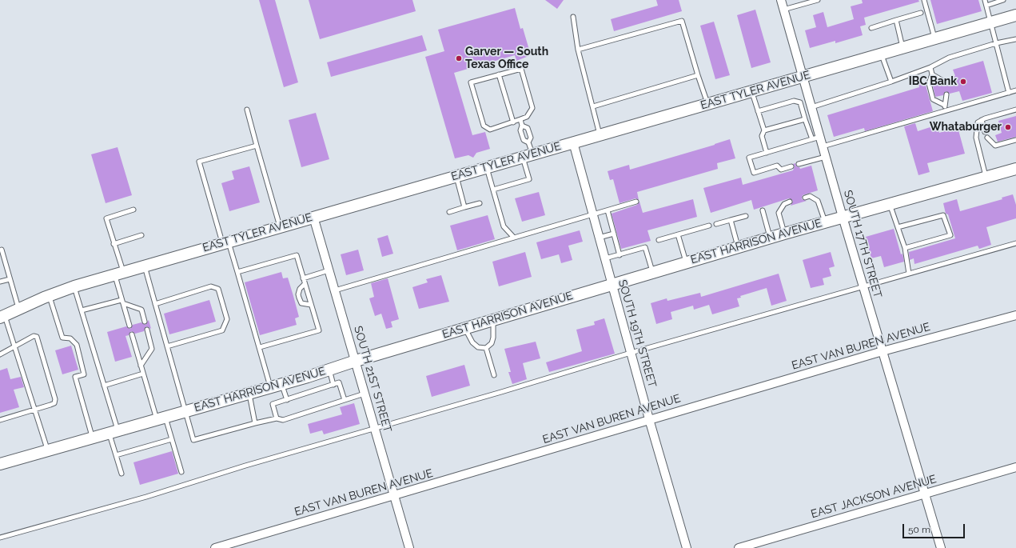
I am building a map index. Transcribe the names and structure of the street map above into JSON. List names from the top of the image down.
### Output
{
  "streets": {
    "main road": ["EAST TYLER AVENUE", "EAST HARRISON AVENUE"],
    "street": [
      "SOUTH 17TH STREET",
      "SOUTH 19TH STREET",
      "EAST VAN BUREN AVENUE",
      "SOUTH 21ST STREET",
      "EAST JACKSON AVENUE"
    ]
  },
  "crossings": [
    ["EAST TYLER AVENUE", "SOUTH 17TH STREET"],
    ["EAST TYLER AVENUE", "SOUTH 19TH STREET"],
    ["EAST TYLER AVENUE", "SOUTH 21ST STREET"],
    ["EAST HARRISON AVENUE", "SOUTH 17TH STREET"],
    ["EAST HARRISON AVENUE", "SOUTH 19TH STREET"],
    ["EAST HARRISON AVENUE", "SOUTH 21ST STREET"],
    ["SOUTH 17TH STREET", "EAST VAN BUREN AVENUE"],
    ["SOUTH 17TH STREET", "EAST JACKSON AVENUE"],
    ["SOUTH 19TH STREET", "EAST VAN BUREN AVENUE"],
    ["EAST VAN BUREN AVENUE", "SOUTH 21ST STREET"]
  ],
  "places": ["Garver — South Texas Office", "IBC Bank", "Whataburger"],
  "scale_bar": "50 m"
}
